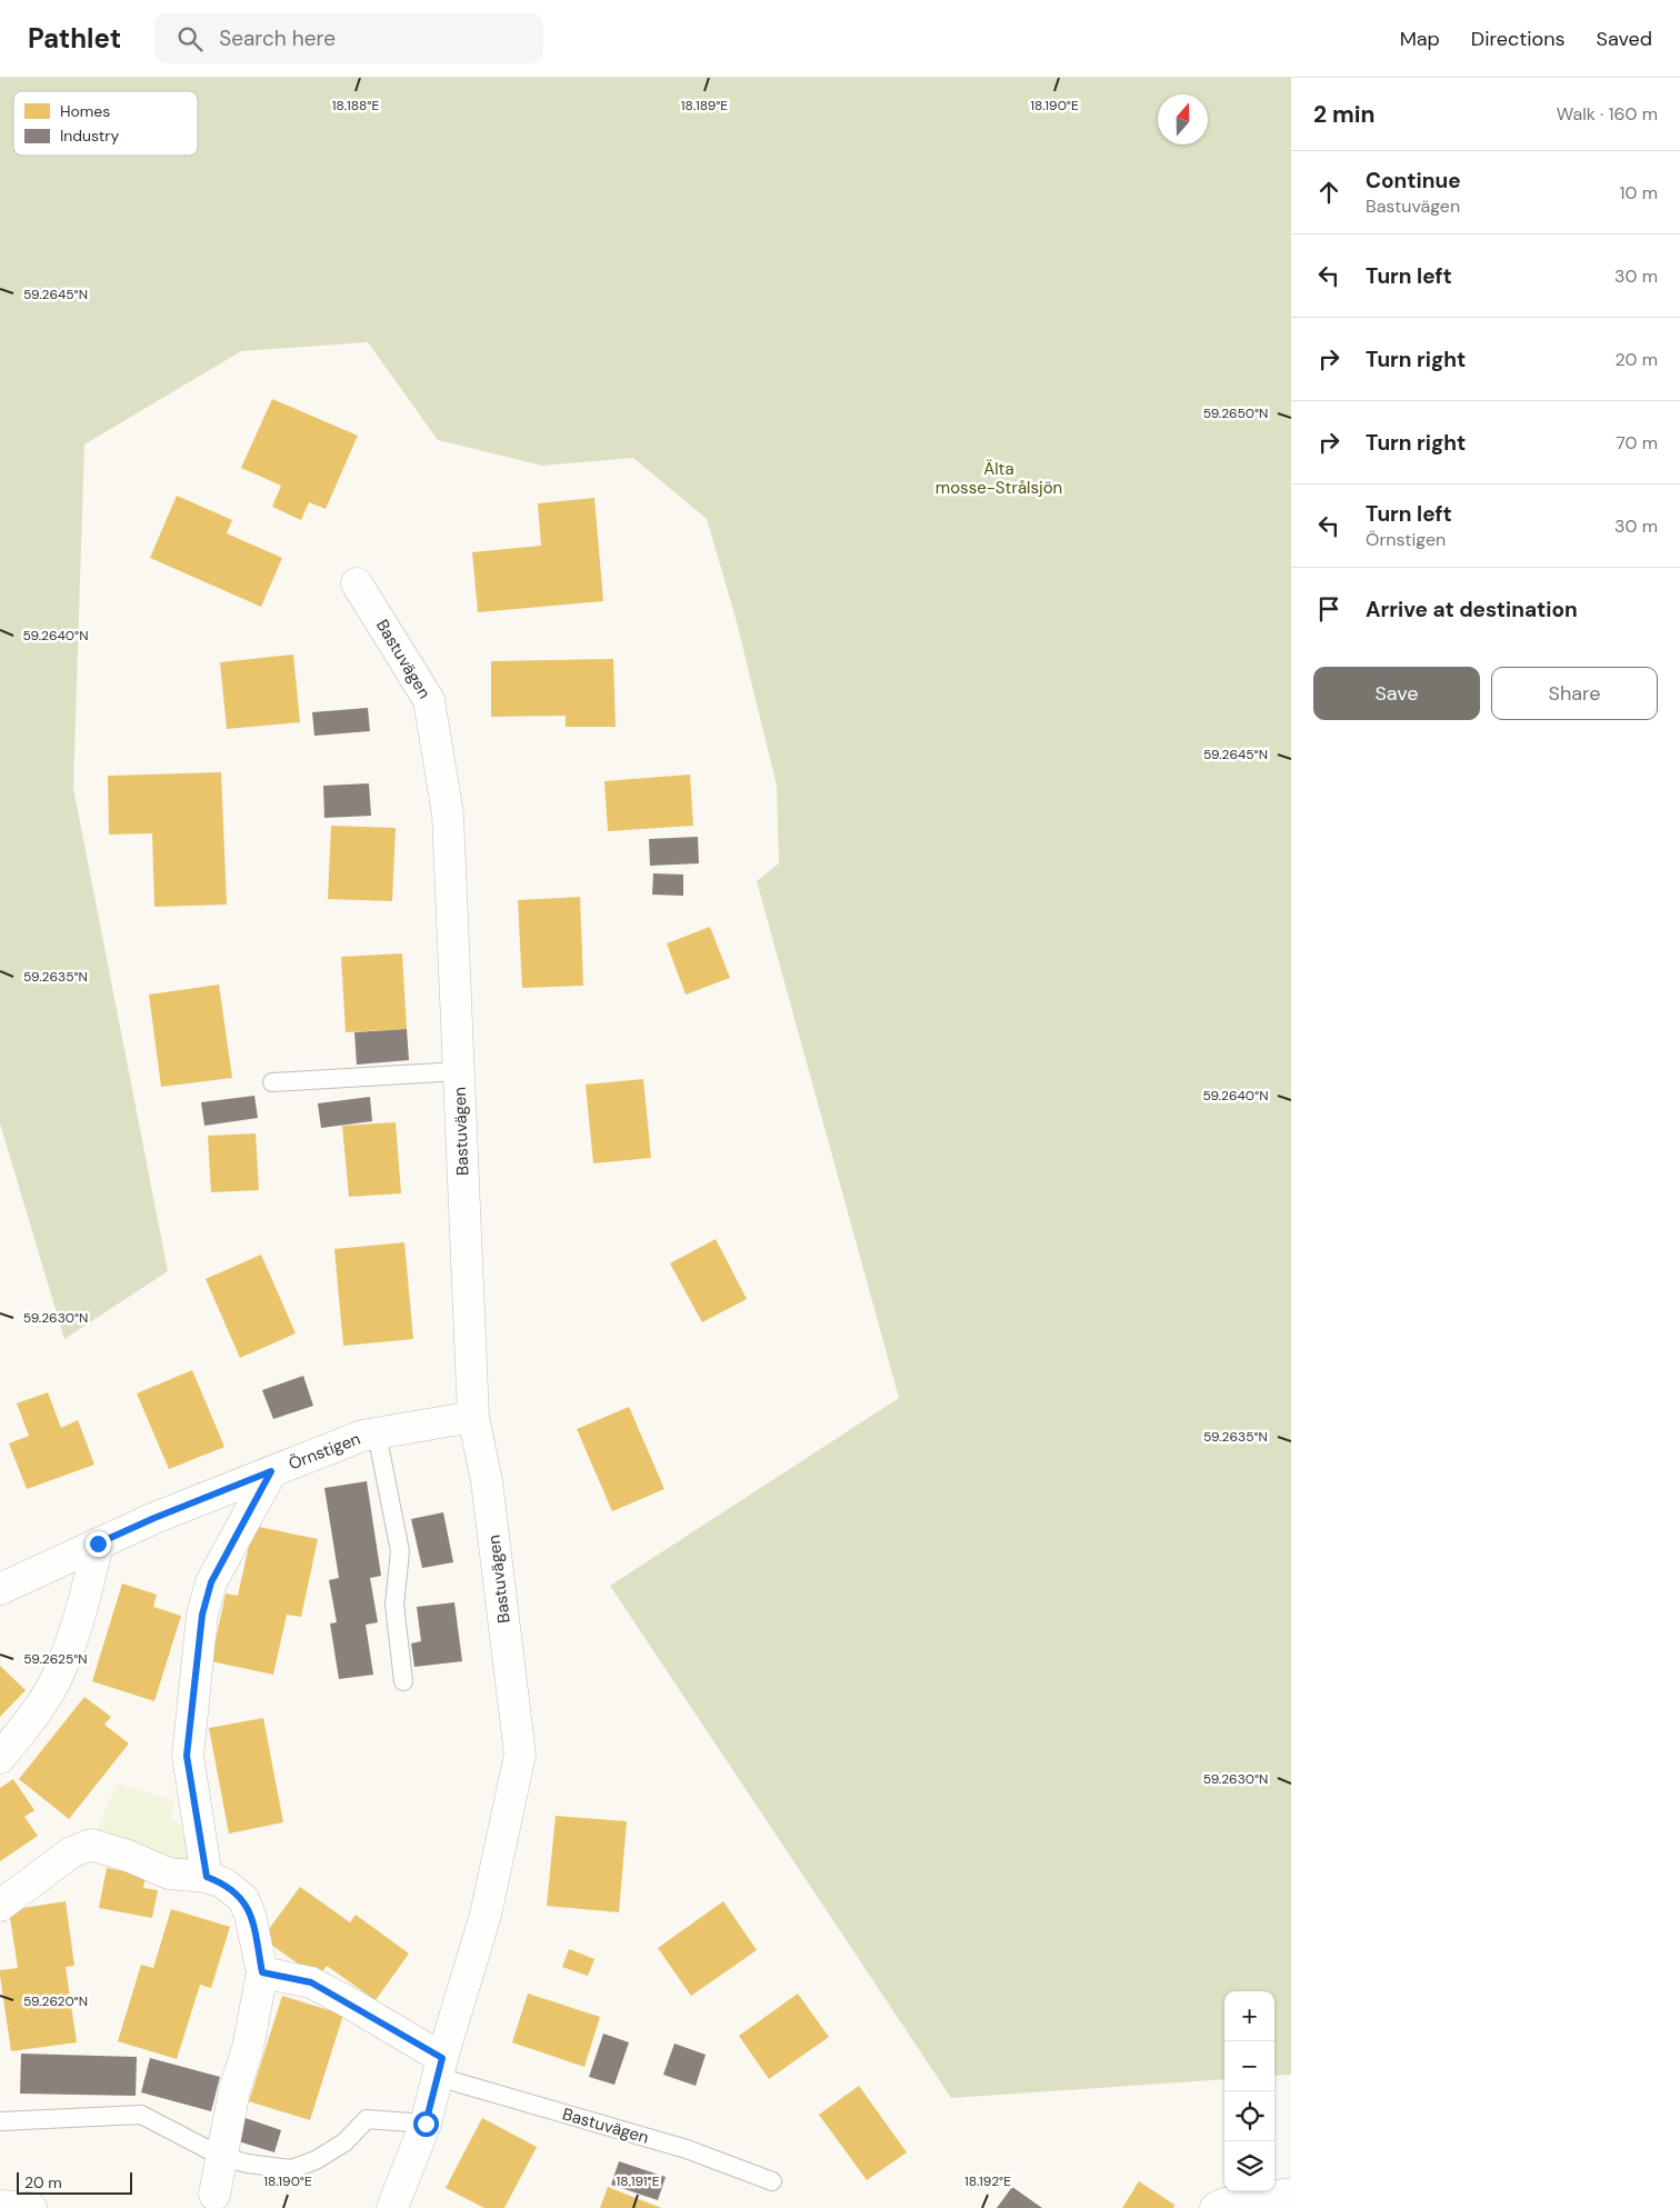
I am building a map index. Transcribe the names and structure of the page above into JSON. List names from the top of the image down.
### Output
{
  "streets": {
    "street": ["Bastuvägen", "Örnstigen"]
  },
  "crossings": [
    ["Bastuvägen", "Örnstigen"]
  ],
  "parks": ["Älta mosse-Strålsjön"],
  "legend": ["Homes", "Industry"],
  "scale_bar": "20 m",
  "north": "top",
  "page": {
    "header": "Pathlet",
    "search": "Search here",
    "nav": ["Map", "Directions", "Saved"],
    "heading": ["2 min", "Walk · 160 m"],
    "list": [
      ["Continue", "Bastuvägen", "10 m"],
      ["Turn left", "30 m"],
      ["Turn right", "20 m"],
      ["Turn right", "70 m"],
      ["Turn left", "Örnstigen", "30 m"],
      "Arrive at destination"
    ],
    "buttons": ["Save", "Share"],
    "map_buttons": ["+", "−"],
    "scale": "20 m"
  },
  "coordinates": [
    "18.189°E",
    "18.188°E",
    "18.190°E",
    "59.2645°N",
    "59.2650°N",
    "59.2640°N",
    "59.2635°N",
    "59.2630°N",
    "59.2625°N",
    "59.2620°N",
    "18.191°E",
    "18.192°E"
  ]
}
